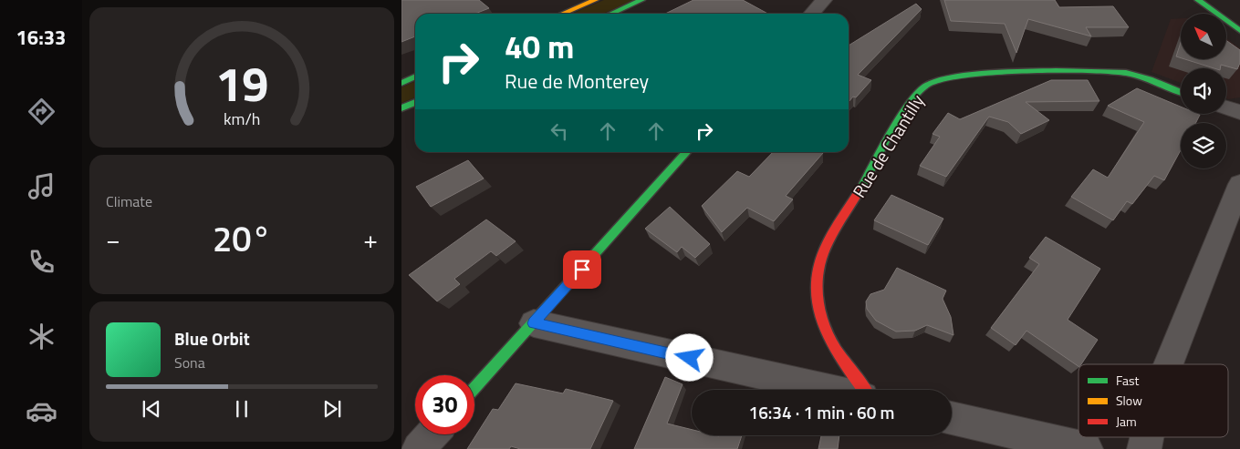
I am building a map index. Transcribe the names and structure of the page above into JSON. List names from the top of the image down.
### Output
{
  "streets": {
    "street": ["Rue de Chantilly"]
  },
  "legend": ["Fast", "Slow", "Jam"],
  "north": "top left",
  "page": {
    "tabs": "16:33",
    "turn": ["40 m", "Rue de Monterey"],
    "tile": "Climate",
    "heat": ["−", "20°", "+"],
    "song": ["Blue Orbit", "Sona"],
    "limit": "30",
    "trip": "16:34 · 1 min · 60 m",
    "gauge": ["19", "km/h"]
  }
}
